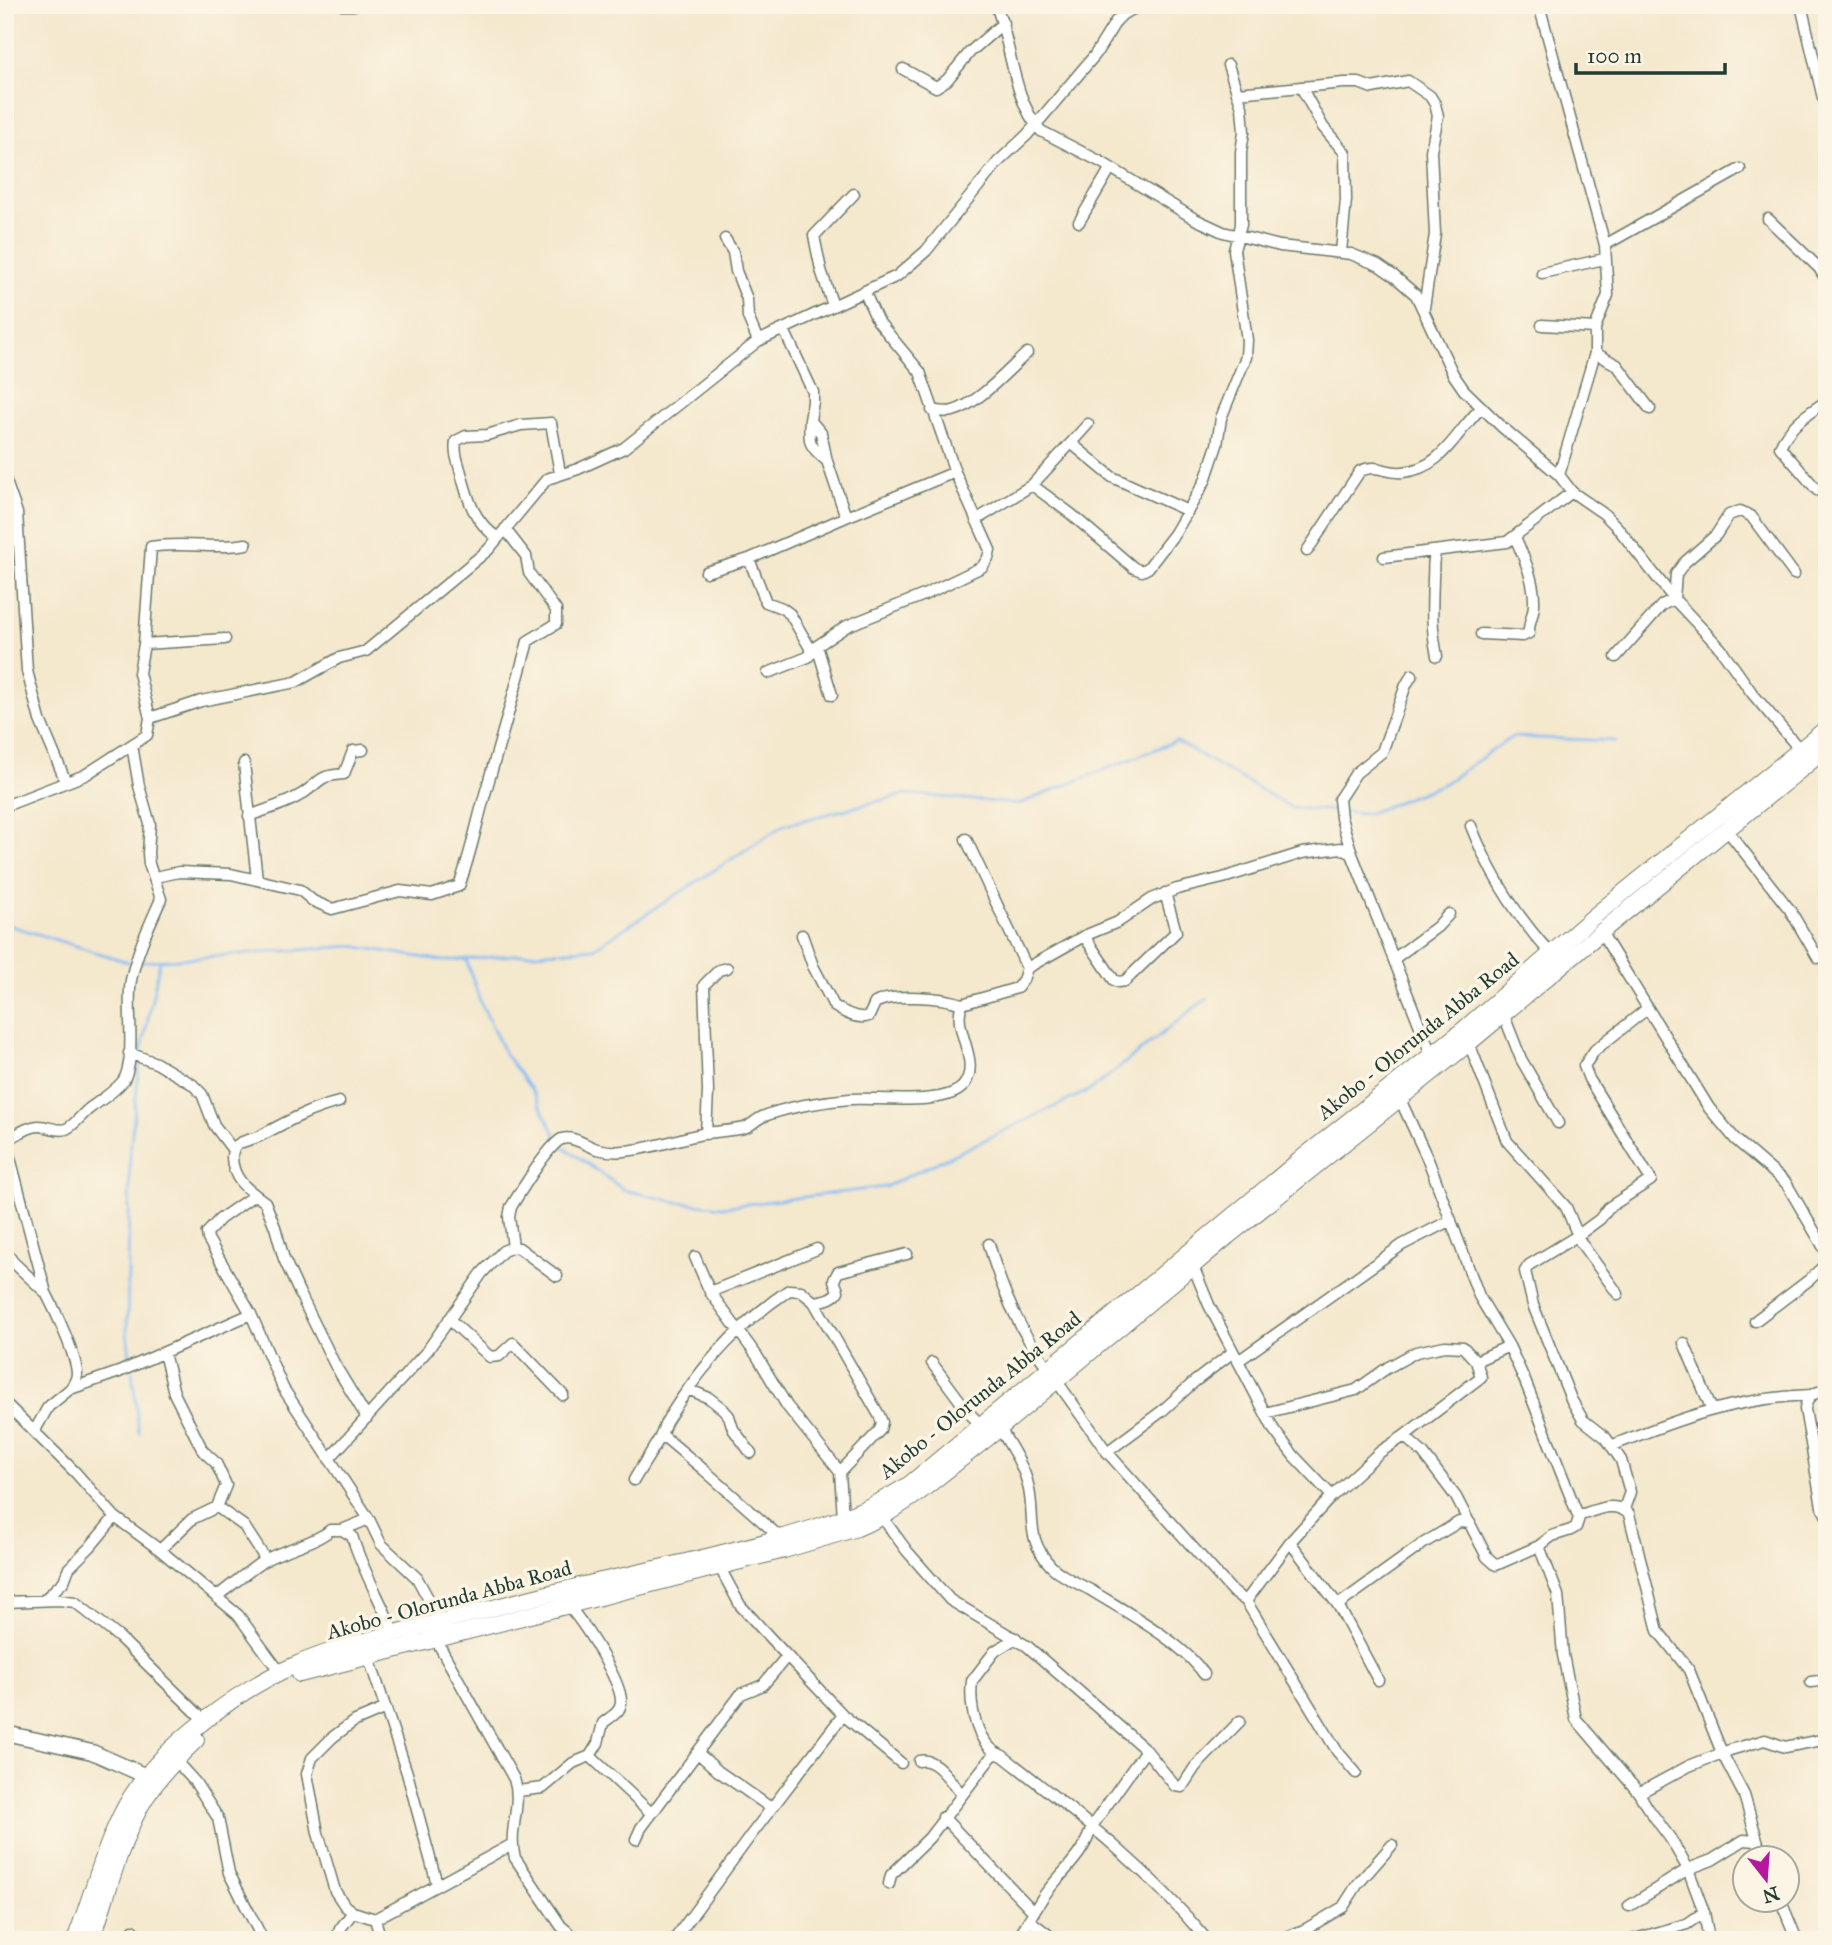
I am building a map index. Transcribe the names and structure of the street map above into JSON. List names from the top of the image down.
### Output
{
  "streets": {
    "main road": ["Akobo - Olorunda Abba Road"]
  },
  "scale_bar": "100 m",
  "north": "bottom"
}
